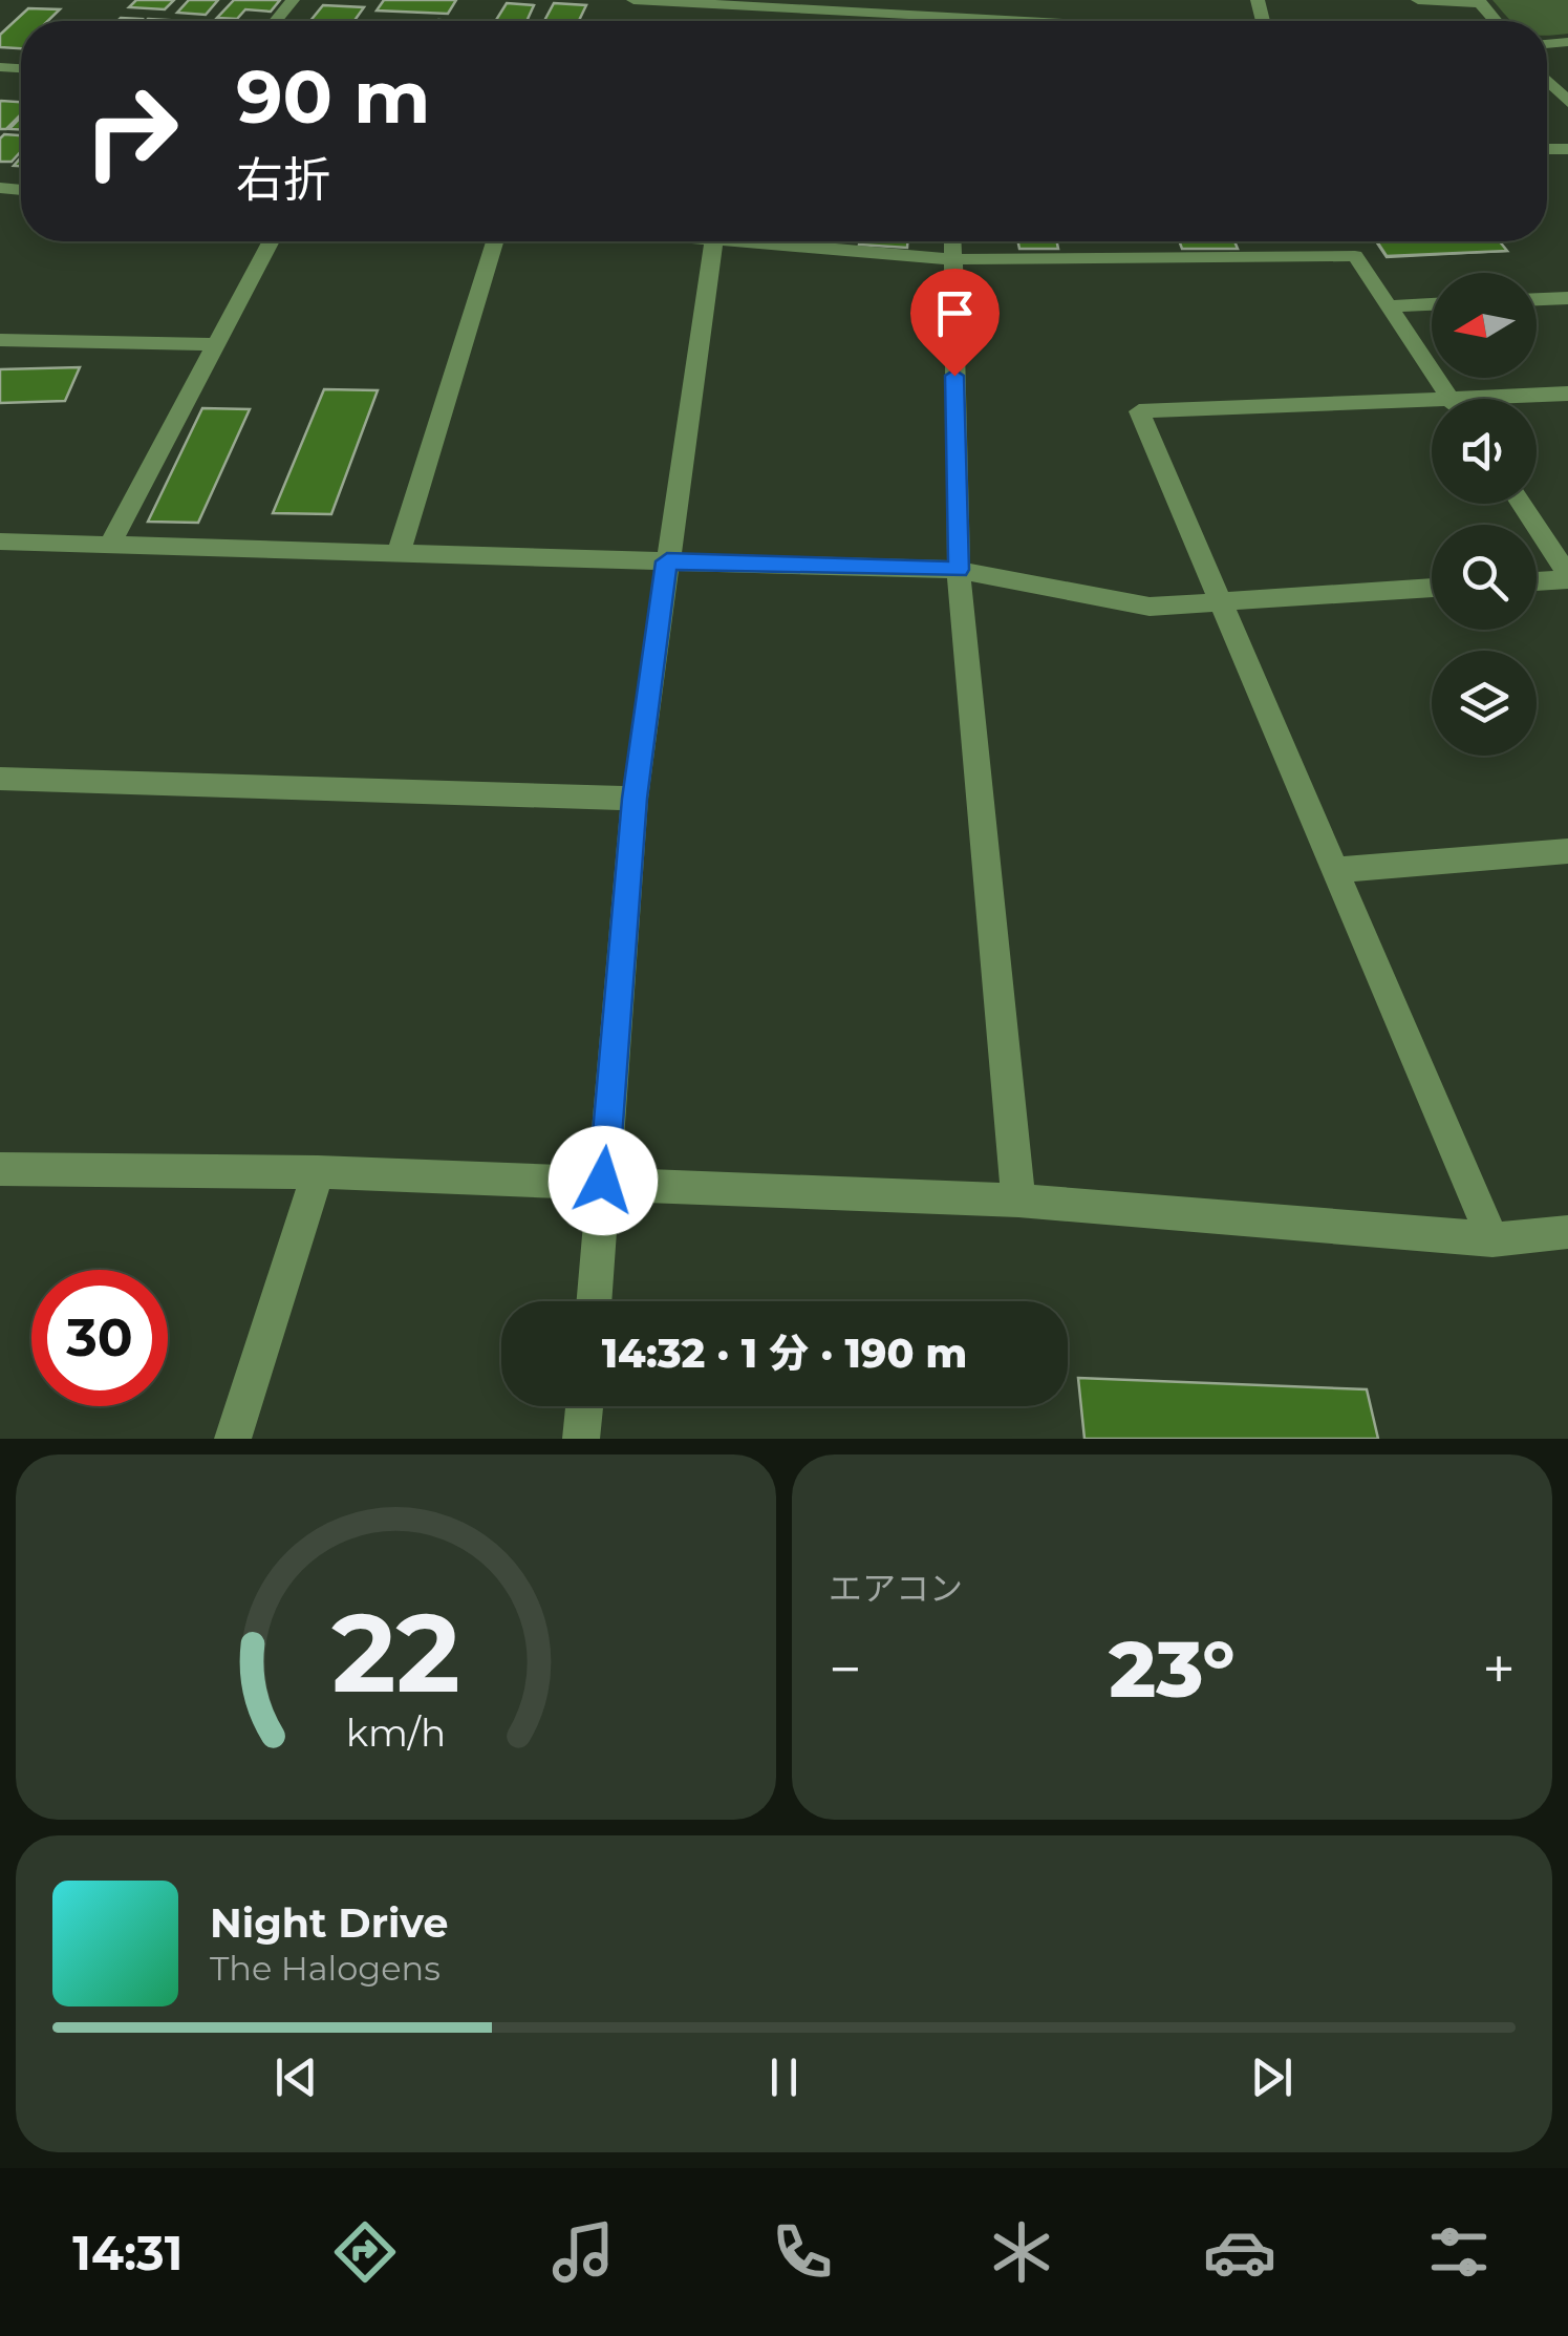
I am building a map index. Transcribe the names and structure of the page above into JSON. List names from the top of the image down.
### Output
{
  "north": "left",
  "page": {
    "turn": ["90 m", "右折"],
    "limit": "30",
    "trip": "14:32 · 1 分 · 190 m",
    "tile": "エアコン",
    "heat": ["−", "23°", "+"],
    "song": ["Night Drive", "The Halogens"],
    "tabs": "14:31",
    "gauge": ["22", "km/h"]
  }
}
